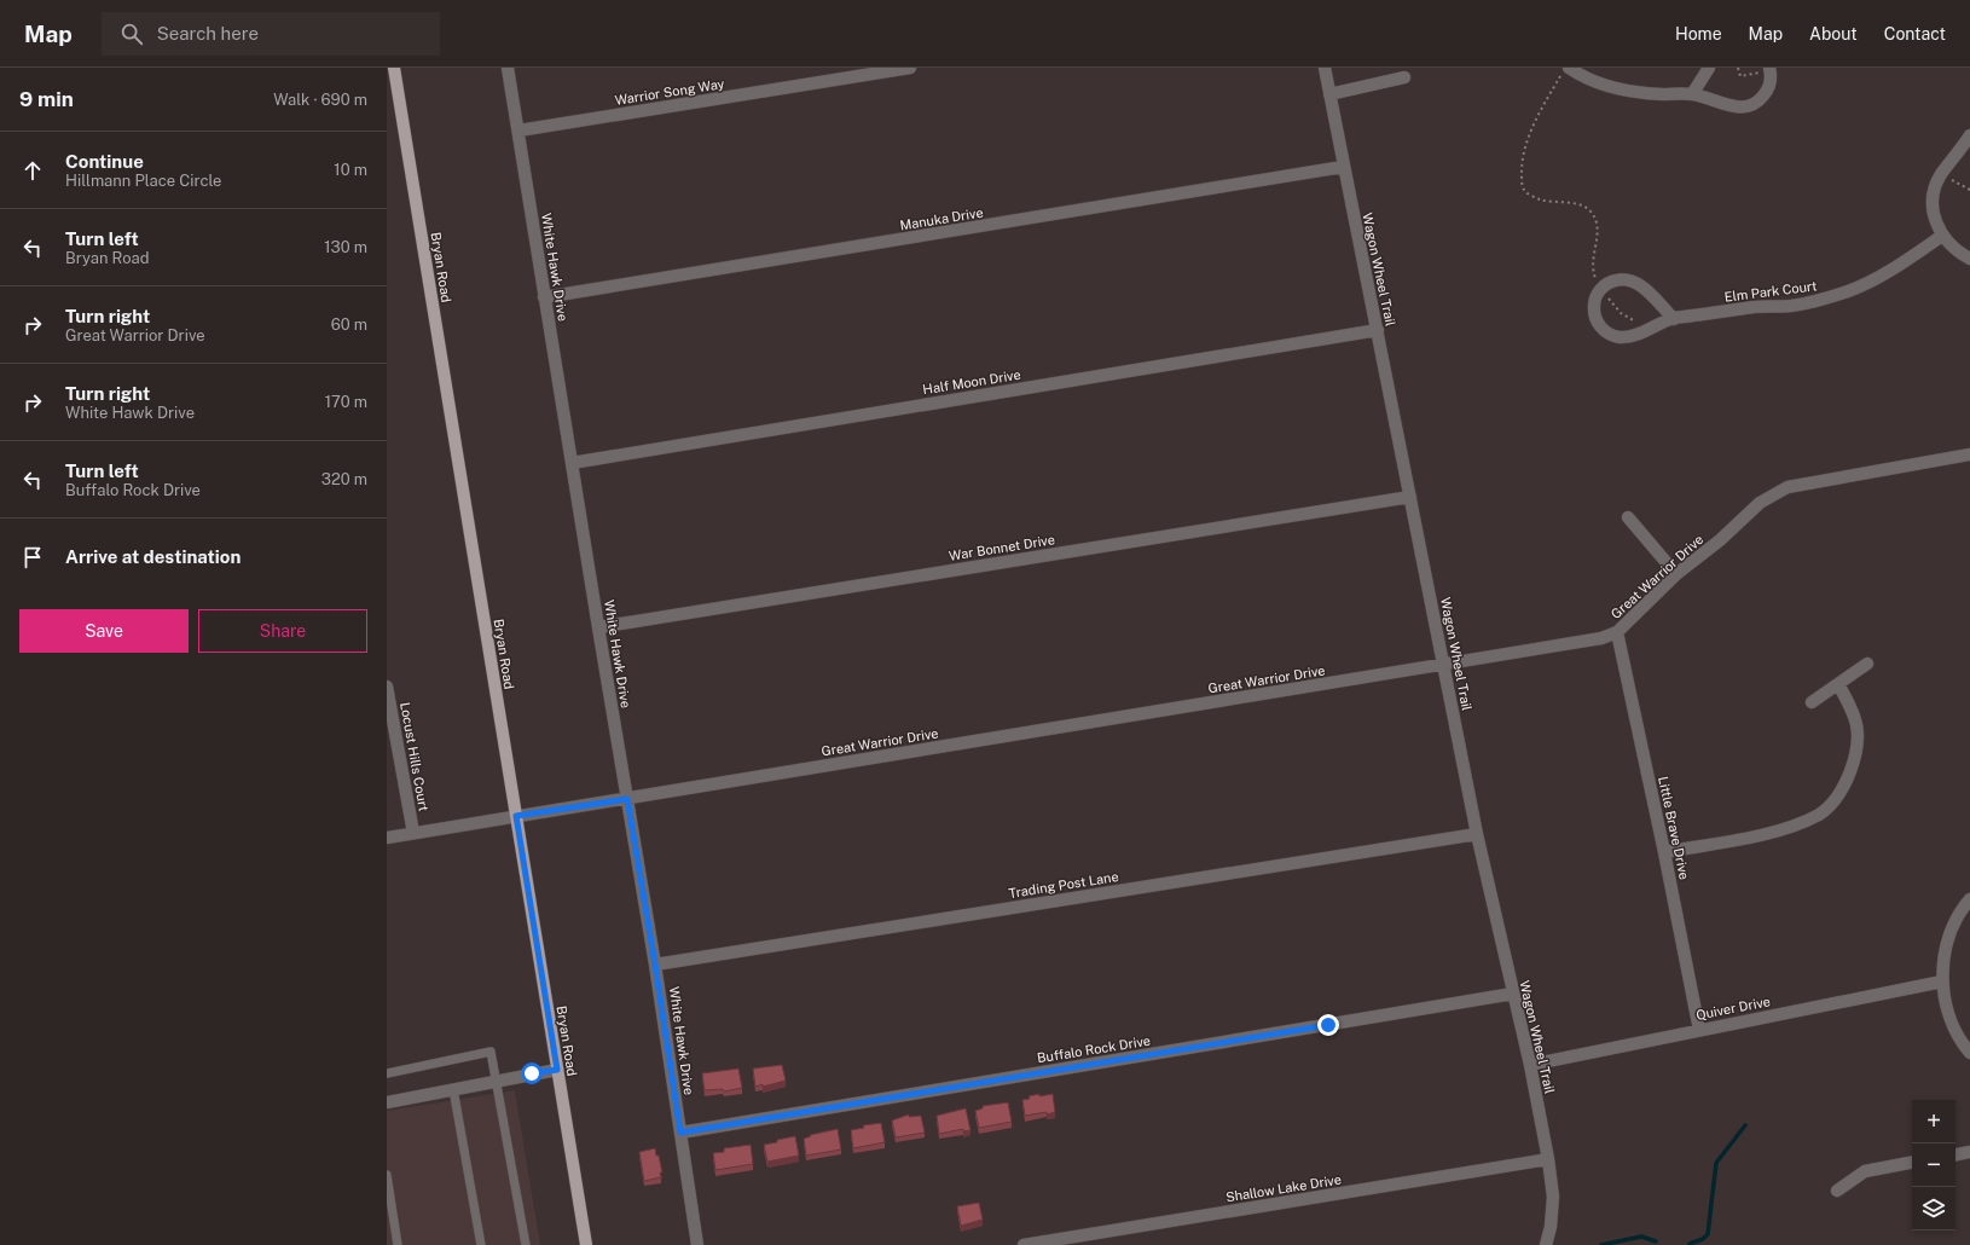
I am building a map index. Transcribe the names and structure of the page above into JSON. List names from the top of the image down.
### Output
{
  "streets": {
    "main road": ["Bryan Road"],
    "street": [
      "Warrior Song Way",
      "Manuka Drive",
      "White Hawk Drive",
      "Wagon Wheel Trail",
      "Elm Park Court",
      "Half Moon Drive",
      "War Bonnet Drive",
      "Great Warrior Drive",
      "Locust Hills Court",
      "Little Brave Drive",
      "Trading Post Lane",
      "Quiver Drive",
      "Buffalo Rock Drive",
      "Shallow Lake Drive"
    ]
  },
  "crossings": [
    ["Warrior Song Way", "White Hawk Drive"],
    ["Manuka Drive", "White Hawk Drive"],
    ["Manuka Drive", "Wagon Wheel Trail"],
    ["Bryan Road", "Great Warrior Drive"],
    ["White Hawk Drive", "Half Moon Drive"],
    ["White Hawk Drive", "War Bonnet Drive"],
    ["White Hawk Drive", "Great Warrior Drive"],
    ["White Hawk Drive", "Trading Post Lane"],
    ["White Hawk Drive", "Buffalo Rock Drive"],
    ["Wagon Wheel Trail", "Half Moon Drive"],
    ["Wagon Wheel Trail", "War Bonnet Drive"],
    ["Wagon Wheel Trail", "Great Warrior Drive"],
    ["Wagon Wheel Trail", "Trading Post Lane"],
    ["Wagon Wheel Trail", "Quiver Drive"],
    ["Wagon Wheel Trail", "Buffalo Rock Drive"],
    ["Wagon Wheel Trail", "Shallow Lake Drive"],
    ["Great Warrior Drive", "Locust Hills Court"],
    ["Great Warrior Drive", "Little Brave Drive"],
    ["Little Brave Drive", "Quiver Drive"]
  ],
  "page": {
    "header": "Map",
    "search": "Search here",
    "nav": [
      "Home",
      "Map",
      "About",
      "Contact"
    ],
    "heading": ["9 min", "Walk · 690 m"],
    "list": [
      ["Continue", "Hillmann Place Circle", "10 m"],
      ["Turn left", "Bryan Road", "130 m"],
      ["Turn right", "Great Warrior Drive", "60 m"],
      ["Turn right", "White Hawk Drive", "170 m"],
      ["Turn left", "Buffalo Rock Drive", "320 m"],
      "Arrive at destination"
    ],
    "buttons": ["Save", "Share"],
    "map_buttons": ["+", "−"]
  }
}
